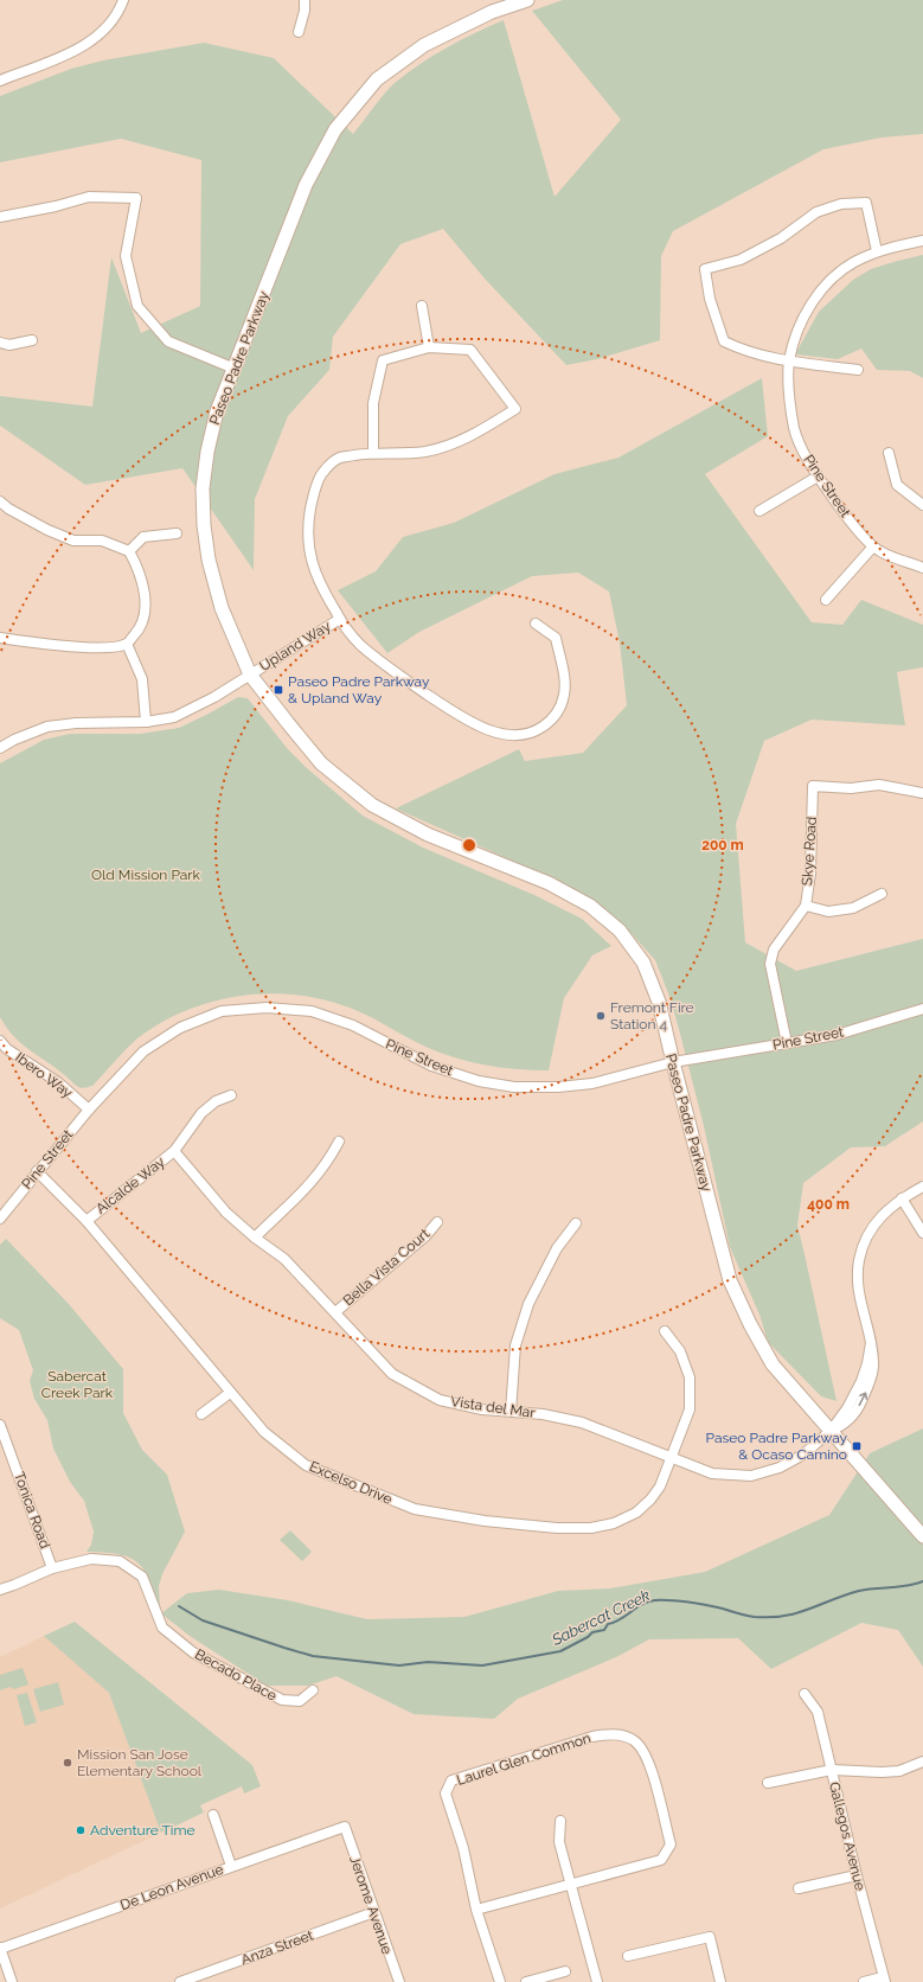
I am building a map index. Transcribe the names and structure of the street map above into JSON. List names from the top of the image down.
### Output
{
  "streets": {
    "main road": ["Paseo Padre Parkway"],
    "street": [
      "Pine Street",
      "Upland Way",
      "Skye Road",
      "Ibero Way",
      "Alcalde Way",
      "Bella Vista Court",
      "Vista del Mar",
      "Excelso Drive",
      "Tonica Road",
      "Becado Place",
      "Laurel Glen Common",
      "Gallegos Avenue",
      "De Leon Avenue",
      "Jerome Avenue",
      "Anza Street"
    ]
  },
  "crossings": [
    ["Paseo Padre Parkway", "Pine Street"],
    ["Paseo Padre Parkway", "Upland Way"],
    ["Paseo Padre Parkway", "Vista del Mar"],
    ["Pine Street", "Skye Road"],
    ["Pine Street", "Ibero Way"],
    ["Pine Street", "Excelso Drive"],
    ["Alcalde Way", "Vista del Mar"],
    ["Alcalde Way", "Excelso Drive"],
    ["Bella Vista Court", "Vista del Mar"],
    ["Vista del Mar", "Excelso Drive"],
    ["Tonica Road", "Becado Place"],
    ["De Leon Avenue", "Jerome Avenue"],
    ["Jerome Avenue", "Anza Street"]
  ],
  "water": ["Sabercat Creek"],
  "parks": ["Old Mission Park", "Sabercat Creek Park"],
  "places": {
    "transit": ["Paseo Padre Parkway & Upland Way", "Paseo Padre Parkway & Ocaso Camino"],
    "other": ["Fremont Fire Station 4", "Mission San Jose Elementary School", "Adventure Time"]
  },
  "rings": ["200 m", "400 m"]
}
